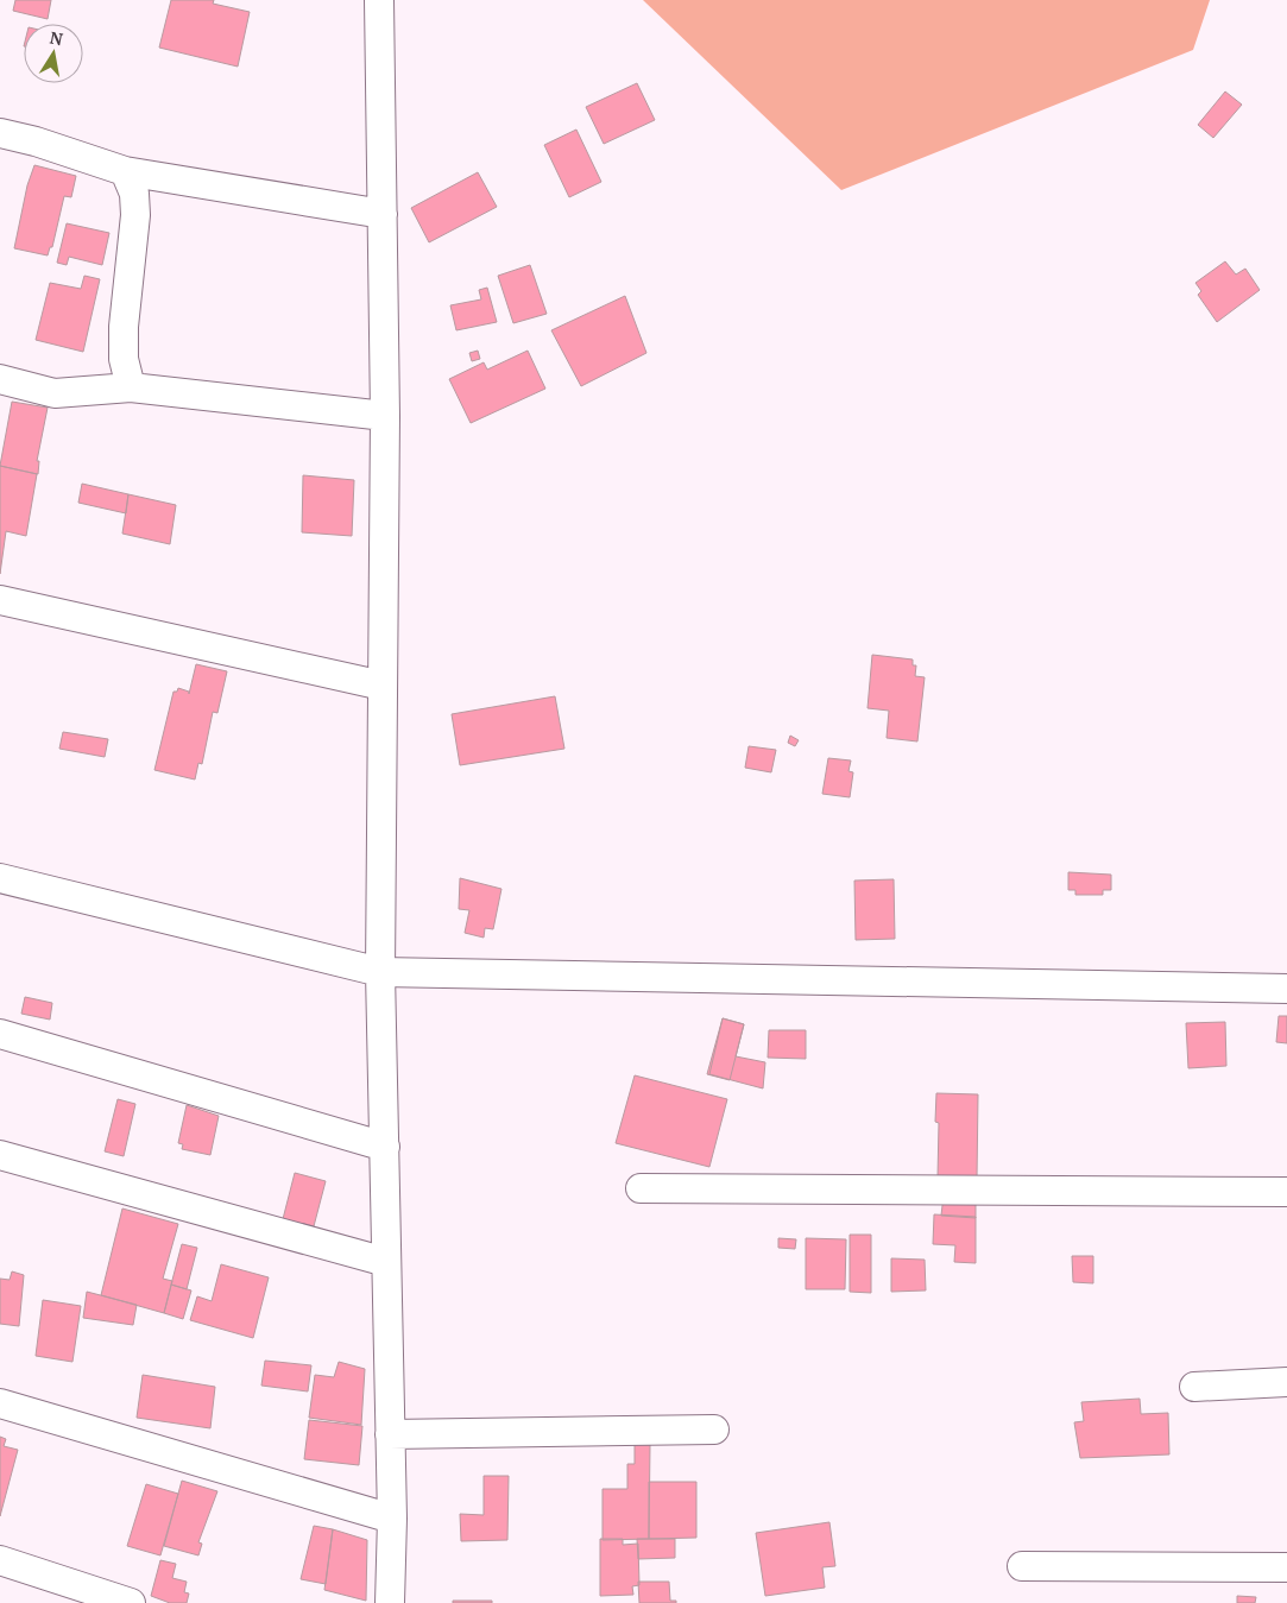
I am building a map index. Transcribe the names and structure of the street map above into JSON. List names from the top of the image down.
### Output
{
  "north": "top"
}
